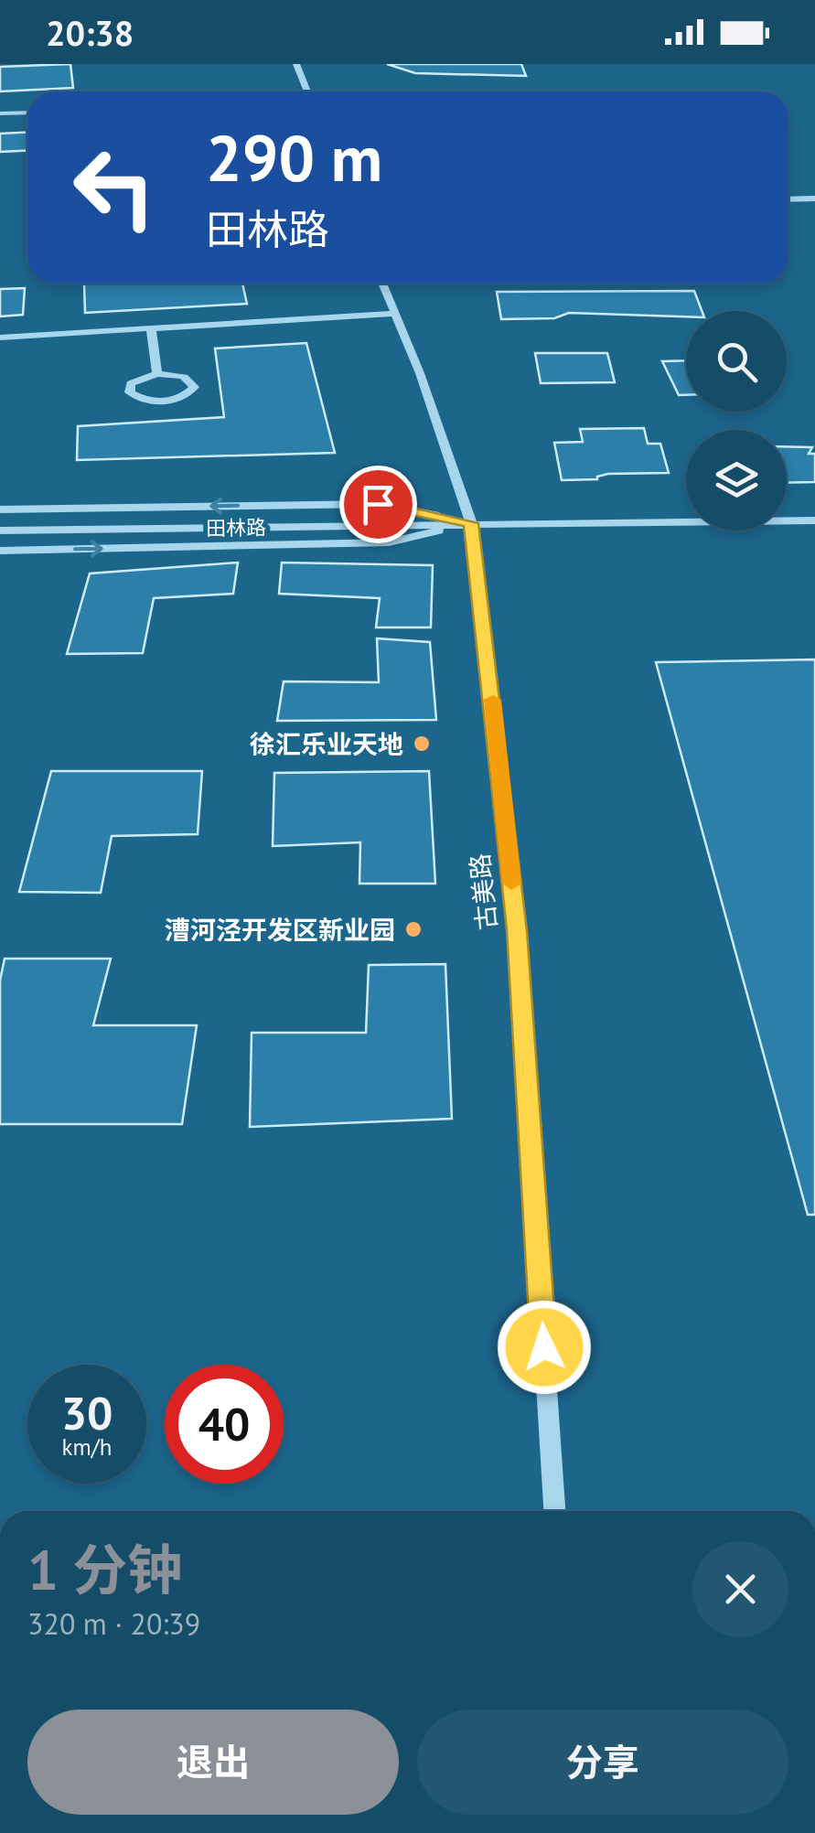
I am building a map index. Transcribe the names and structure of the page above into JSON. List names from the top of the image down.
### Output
{
  "streets": {
    "street": ["田林路", "古美路"]
  },
  "crossings": [
    ["田林路", "古美路"]
  ],
  "places": ["徐汇乐业天地", "漕河泾开发区新业园"],
  "page": {
    "status": "20:38",
    "turn": ["290 m", "田林路"],
    "speed": "30 km/h",
    "limit": "40",
    "heading": ["1 分钟", "320 m · 20:39"],
    "buttons": ["退出", "分享"]
  }
}
